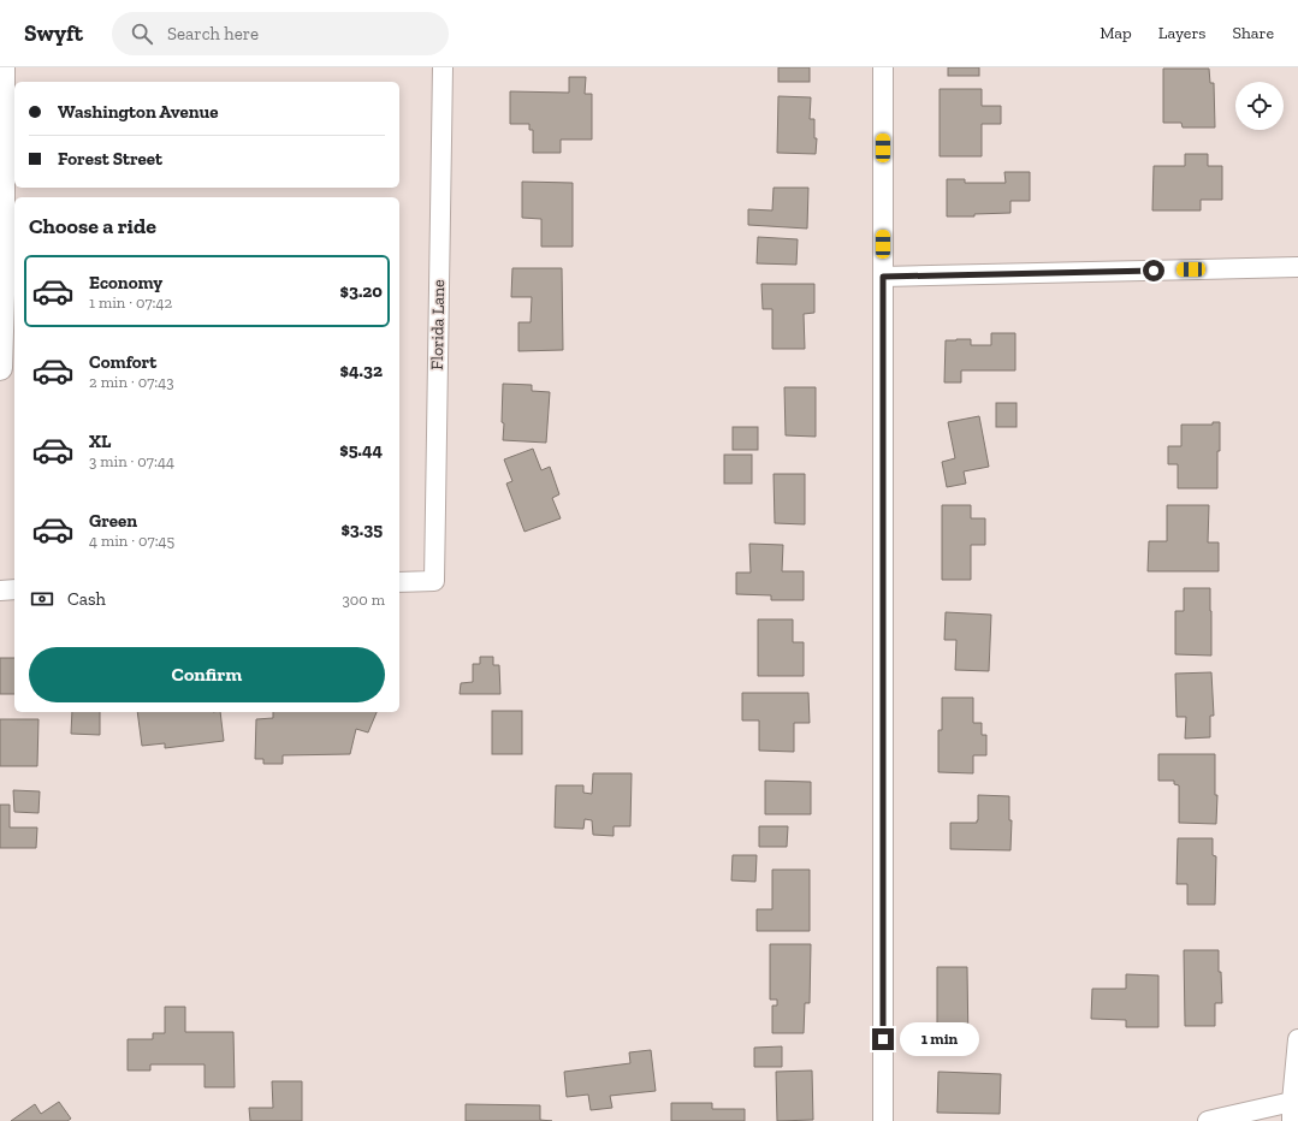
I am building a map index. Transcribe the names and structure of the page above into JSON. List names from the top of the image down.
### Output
{
  "streets": {
    "street": ["Florida Lane"]
  },
  "page": {
    "header": "Swyft",
    "search": "Search here",
    "nav": ["Map", "Layers", "Share"],
    "banner": ["Washington Avenue", "Forest Street"],
    "heading": "Choose a ride",
    "list": [
      {
        "name": "Economy",
        "note": "1 min · 07:42",
        "value": "$3.20"
      },
      {
        "name": "Comfort",
        "note": "2 min · 07:43",
        "value": "$4.32"
      },
      {
        "name": "XL",
        "note": "3 min · 07:44",
        "value": "$5.44"
      },
      {
        "name": "Green",
        "note": "4 min · 07:45",
        "value": "$3.35"
      }
    ],
    "pay": ["Cash", "300 m"],
    "buttons": "Confirm",
    "bubble": "1 min"
  }
}
